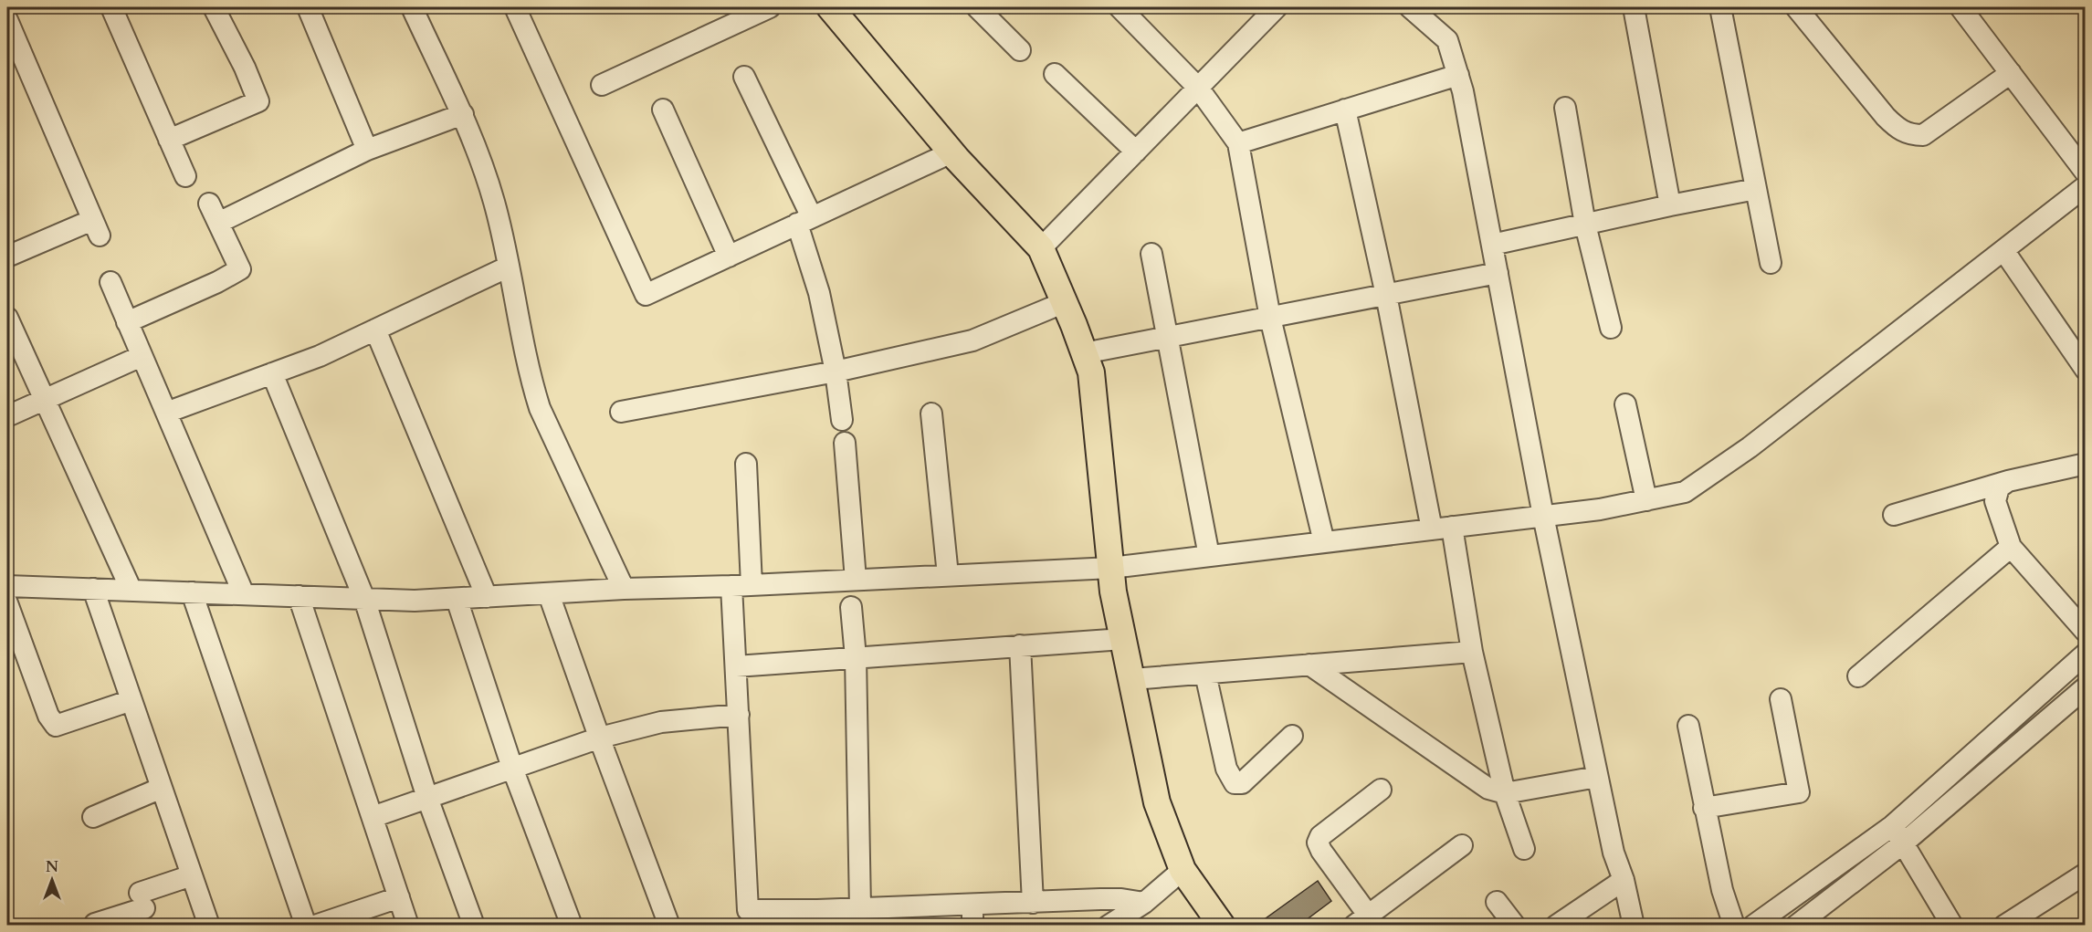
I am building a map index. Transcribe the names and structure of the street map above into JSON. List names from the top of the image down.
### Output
{
  "north": "top"
}
